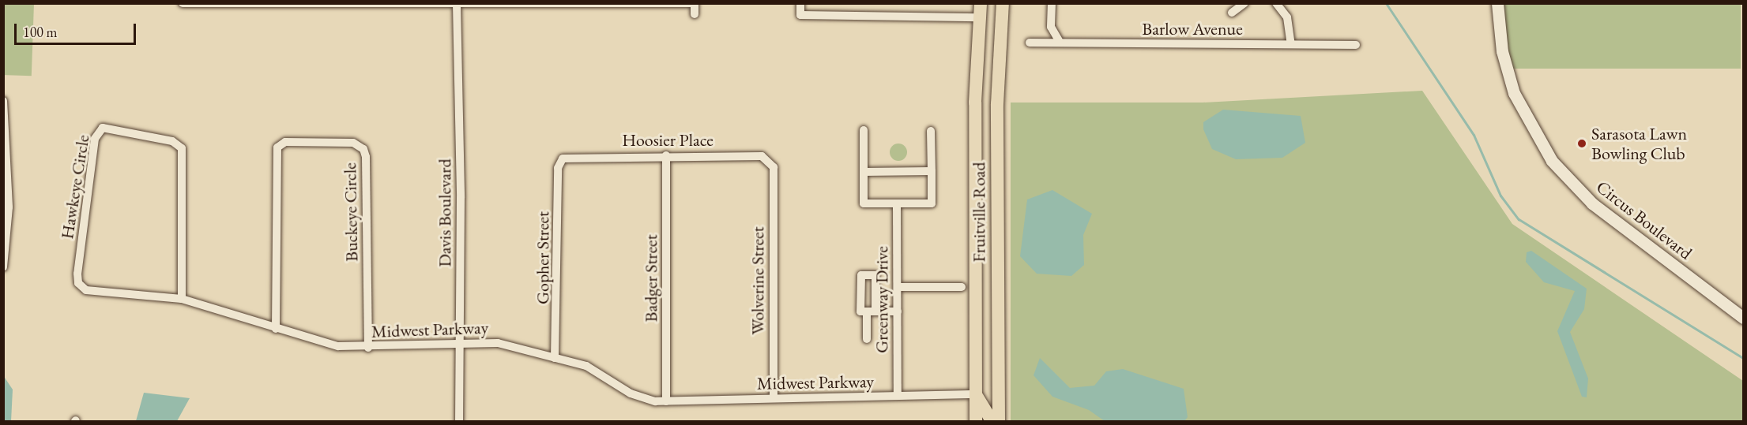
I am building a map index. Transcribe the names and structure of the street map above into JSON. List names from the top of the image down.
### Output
{
  "streets": {
    "main road": ["Fruitville Road"],
    "street": [
      "Barlow Avenue",
      "Hoosier Place",
      "Hawkeye Circle",
      "Buckeye Circle",
      "Davis Boulevard",
      "Circus Boulevard",
      "Gopher Street",
      "Badger Street",
      "Wolverine Street",
      "Greenway Drive",
      "Midwest Parkway"
    ]
  },
  "crossings": [
    ["Hoosier Place", "Gopher Street"],
    ["Hoosier Place", "Badger Street"],
    ["Hoosier Place", "Wolverine Street"],
    ["Hawkeye Circle", "Midwest Parkway"],
    ["Buckeye Circle", "Midwest Parkway"],
    ["Fruitville Road", "Midwest Parkway"],
    ["Davis Boulevard", "Midwest Parkway"],
    ["Gopher Street", "Midwest Parkway"],
    ["Badger Street", "Midwest Parkway"],
    ["Wolverine Street", "Midwest Parkway"],
    ["Greenway Drive", "Midwest Parkway"]
  ],
  "places": ["Sarasota Lawn Bowling Club"],
  "scale_bar": "100 m"
}
